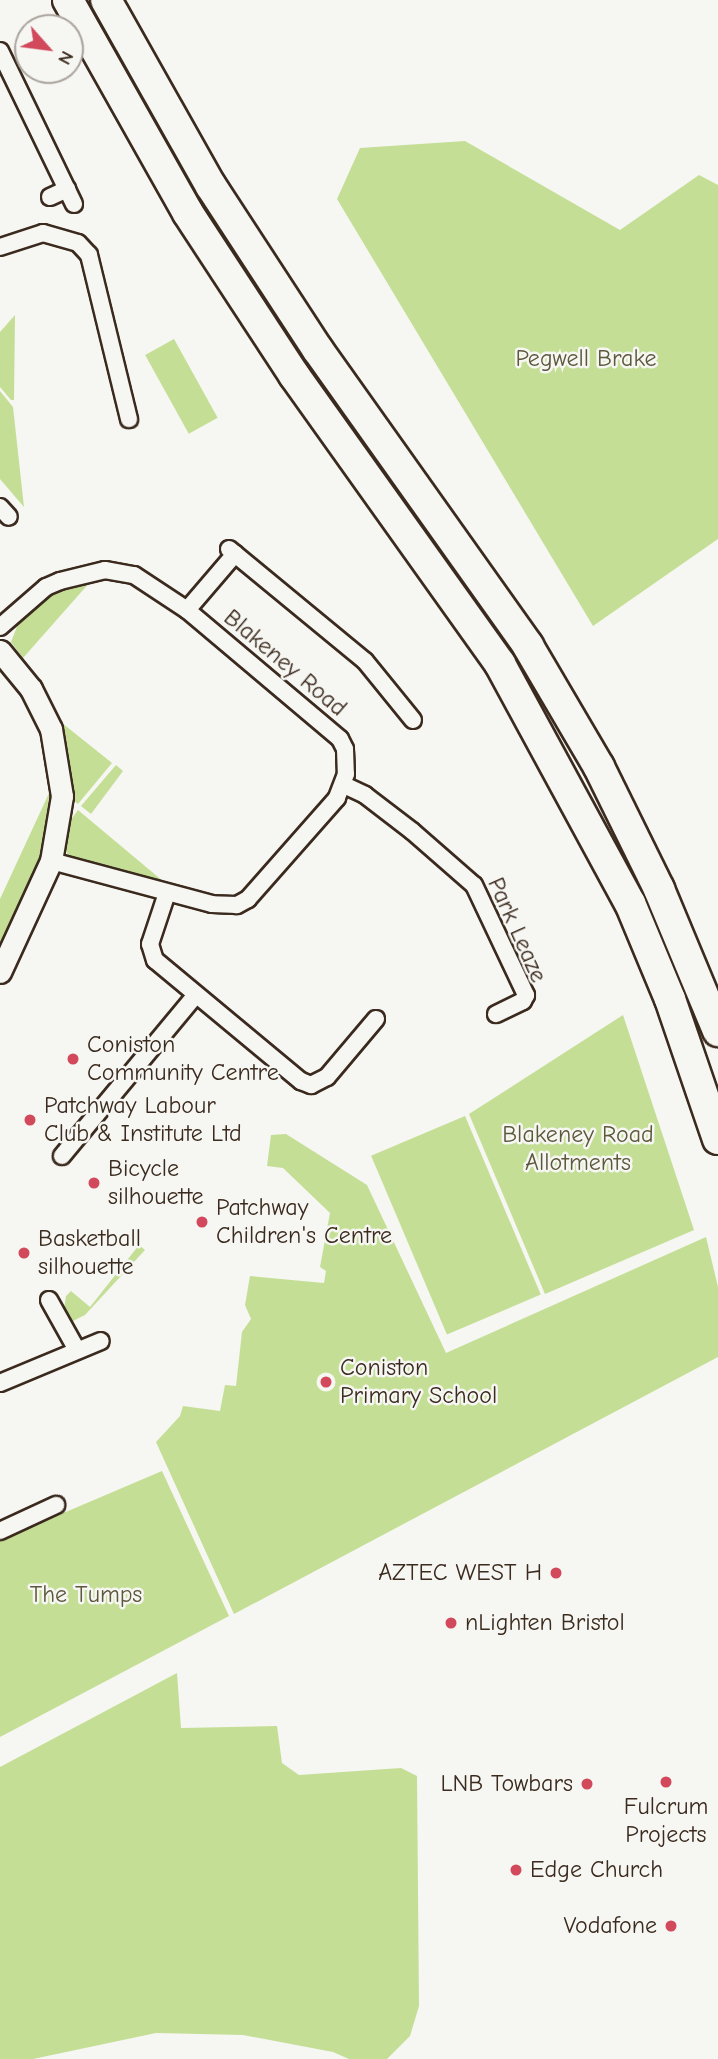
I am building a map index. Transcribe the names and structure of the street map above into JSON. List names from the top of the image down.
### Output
{
  "streets": {
    "street": ["Blakeney Road", "Park Leaze"]
  },
  "crossings": [
    ["Blakeney Road", "Park Leaze"]
  ],
  "parks": ["Pegwell Brake", "Blakeney Road Allotments", "The Tumps"],
  "places": [
    "Coniston Community Centre",
    "Patchway Labour Club & Institute Ltd",
    "Bicycle silhouette",
    "Patchway Children's Centre",
    "Basketball silhouette",
    "Coniston Primary School",
    "AZTEC WEST H",
    "nLighten Bristol",
    "Fulcrum Projects",
    "LNB Towbars",
    "Edge Church",
    "Vodafone"
  ],
  "north": "bottom right"
}
